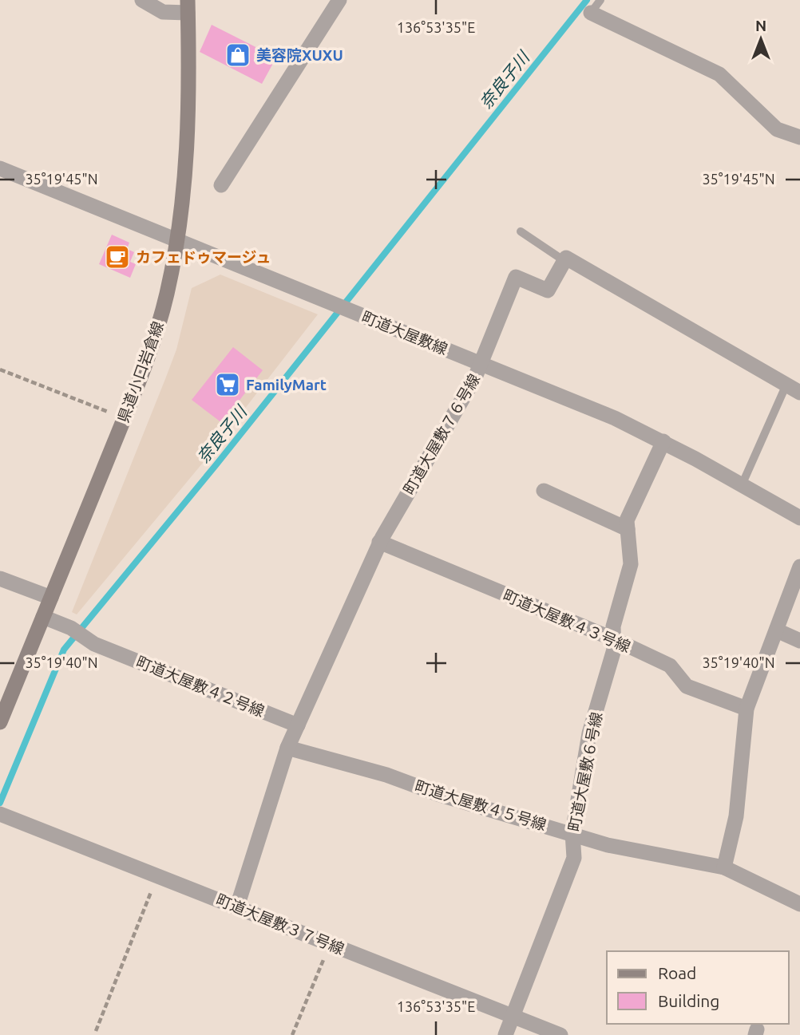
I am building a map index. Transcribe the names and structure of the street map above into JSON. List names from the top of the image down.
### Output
{
  "streets": {
    "main road": ["県道小口岩倉線"],
    "street": [
      "町道大屋敷線",
      "町道大屋敷７６号線",
      "町道大屋敷４３号線",
      "町道大屋敷４２号線",
      "町道大屋敷６号線",
      "町道大屋敷４５号線",
      "町道大屋敷３７号線"
    ]
  },
  "crossings": [
    ["町道大屋敷線", "県道小口岩倉線"],
    ["町道大屋敷線", "町道大屋敷７６号線"],
    ["町道大屋敷線", "町道大屋敷６号線"],
    ["県道小口岩倉線", "町道大屋敷４２号線"],
    ["町道大屋敷７６号線", "町道大屋敷４３号線"],
    ["町道大屋敷７６号線", "町道大屋敷４２号線"],
    ["町道大屋敷７６号線", "町道大屋敷４５号線"],
    ["町道大屋敷７６号線", "町道大屋敷３７号線"],
    ["町道大屋敷４３号線", "町道大屋敷６号線"],
    ["町道大屋敷６号線", "町道大屋敷４５号線"],
    ["町道大屋敷６号線", "町道大屋敷３７号線"]
  ],
  "water": ["奈良子川"],
  "places": {
    "shop": ["美容院XUXU"],
    "cafe": ["カフェドゥマージュ"],
    "supermarket": ["FamilyMart"]
  },
  "legend": ["Road", "Building"],
  "north": "top",
  "coordinates": ["136°53'35\"E", "35°19'45\"N", "35°19'40\"N"]
}
